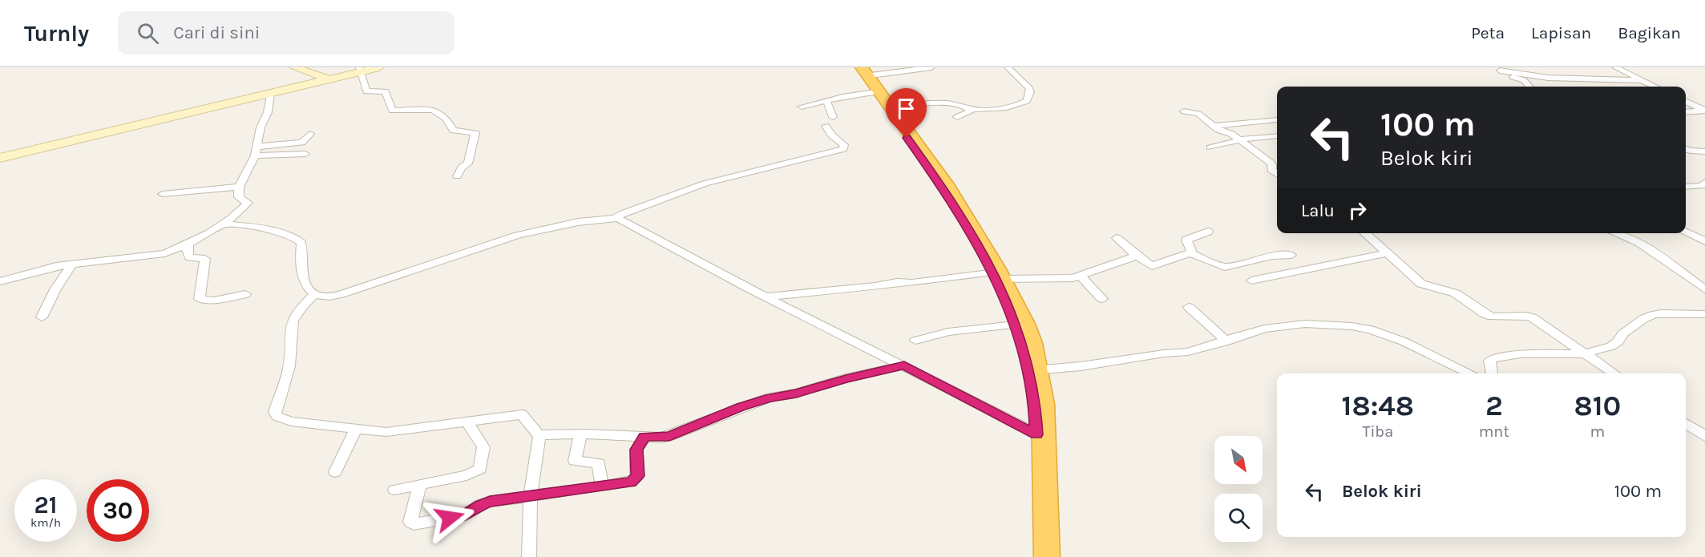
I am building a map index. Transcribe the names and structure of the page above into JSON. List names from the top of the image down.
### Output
{
  "north": "bottom right",
  "page": {
    "header": "Turnly",
    "search": "Cari di sini",
    "nav": ["Peta", "Lapisan", "Bagikan"],
    "turn": ["100 m", "Belok kiri"],
    "then": "Lalu",
    "eta": [
      "18:48",
      "Tiba",
      "2",
      "mnt",
      "810",
      "m"
    ],
    "list": [
      {
        "name": "Belok kiri",
        "value": "100 m"
      }
    ],
    "speed": "21 km/h",
    "limit": "30"
  }
}
